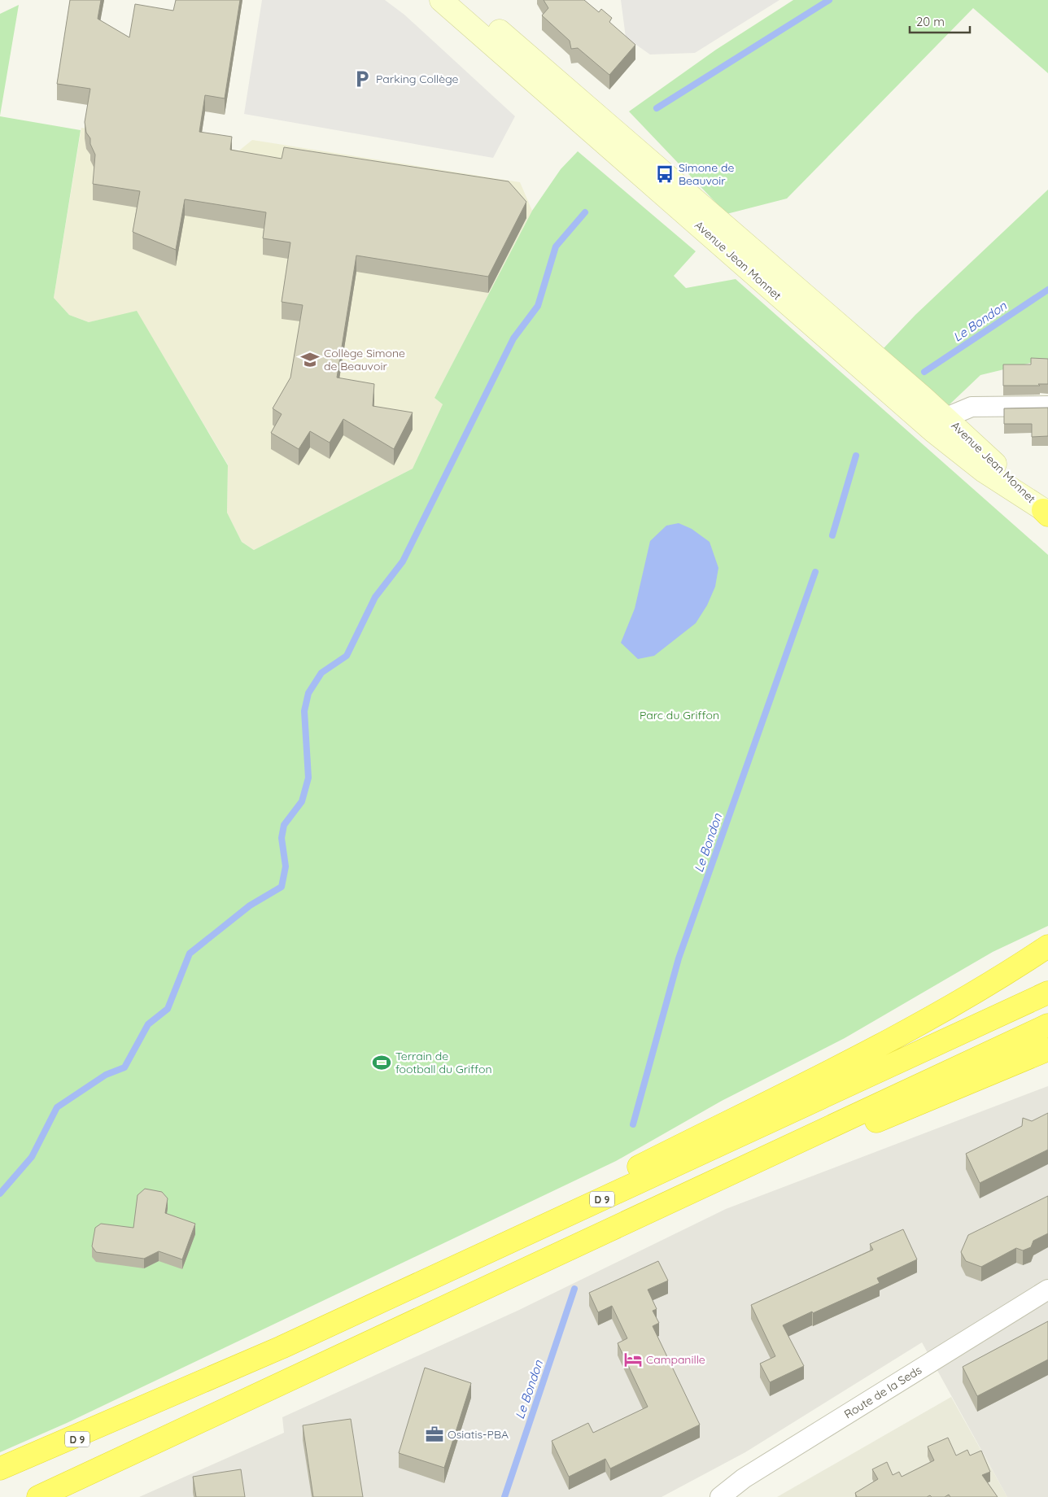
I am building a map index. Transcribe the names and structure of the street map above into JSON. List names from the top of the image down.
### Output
{
  "streets": {
    "highway": ["D 9"],
    "street": ["Avenue Jean Monnet", "Route de la Seds"]
  },
  "water": ["Le Bondon"],
  "parks": ["Parc du Griffon"],
  "places": {
    "parking": ["Parking Collège"],
    "bus stop": ["Simone de Beauvoir"],
    "school or university": ["Collège Simone de Beauvoir"],
    "sports": ["Terrain de football du Griffon"],
    "hotel": ["Campanille"],
    "office": ["Osiatis-PBA"]
  },
  "scale_bar": "20 m"
}
